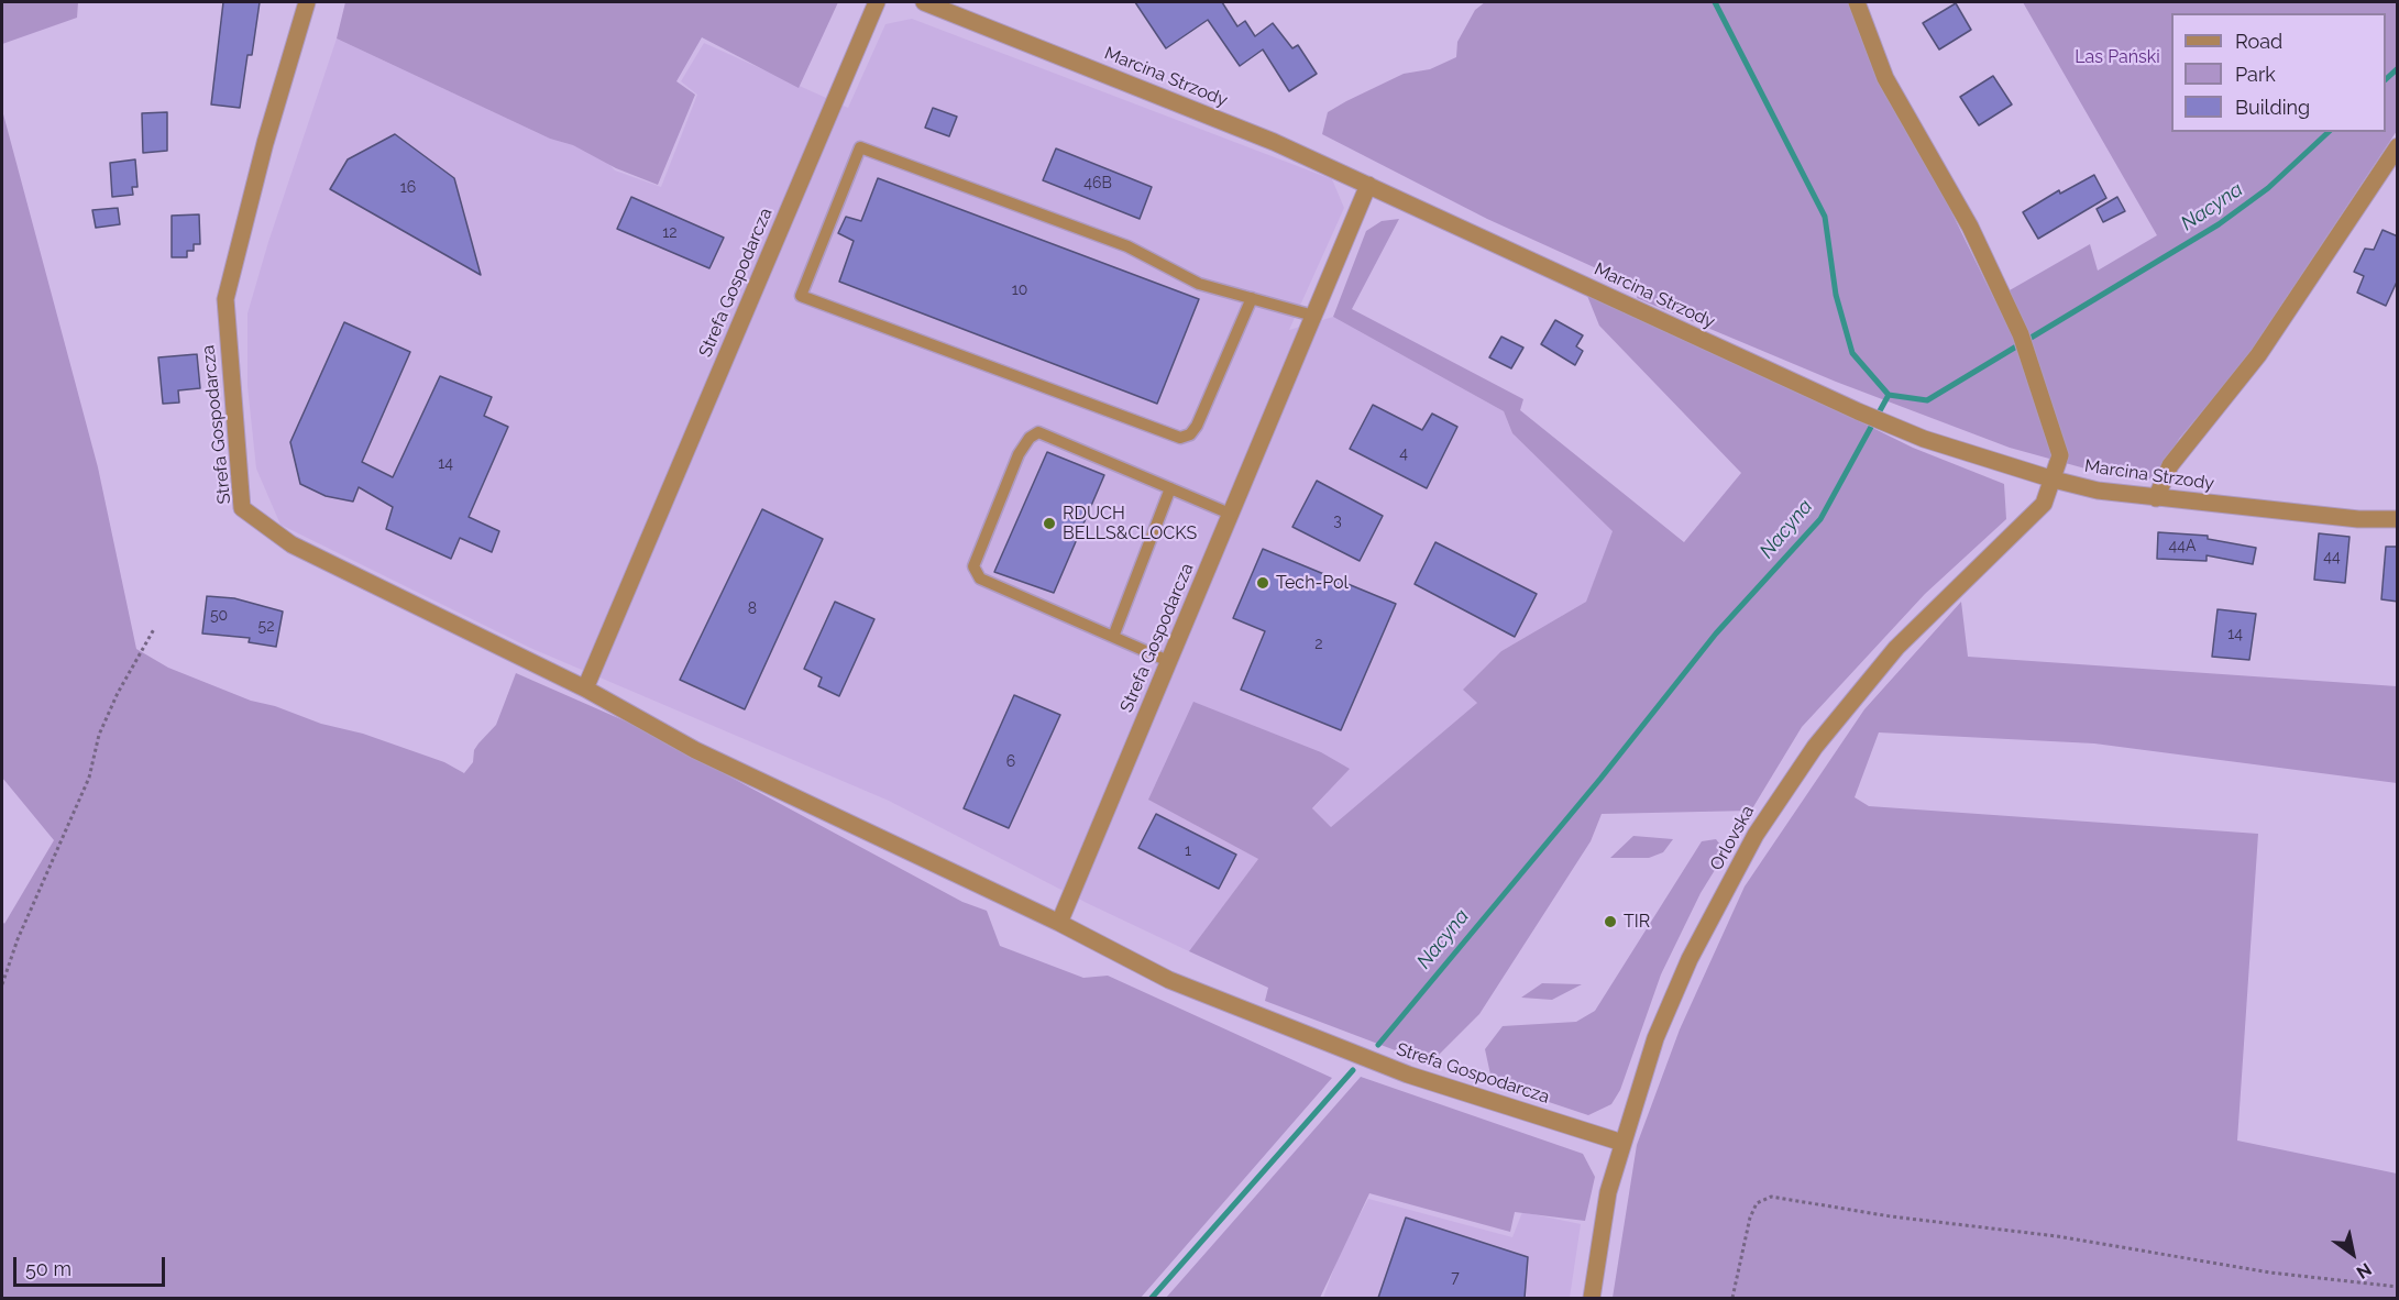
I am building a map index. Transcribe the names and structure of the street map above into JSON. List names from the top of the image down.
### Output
{
  "streets": {
    "street": ["Marcina Strzody", "Strefa Gospodarcza", "Orlovska"]
  },
  "crossings": [
    ["Marcina Strzody", "Strefa Gospodarcza"],
    ["Marcina Strzody", "Orlovska"],
    ["Strefa Gospodarcza", "Orlovska"]
  ],
  "water": ["Nacyna"],
  "parks": ["Las Pański"],
  "places": ["RDUCH BELLS&CLOCKS", "Tech-Pol", "TIR"],
  "house_numbers": [
    "46B",
    "16",
    "12",
    "10",
    "4",
    "14",
    "3",
    "44A",
    "44",
    "8",
    "50",
    "52",
    "14",
    "2",
    "6",
    "1",
    "7"
  ],
  "legend": ["Road", "Park", "Building"],
  "scale_bar": "50 m",
  "north": "bottom right"
}
